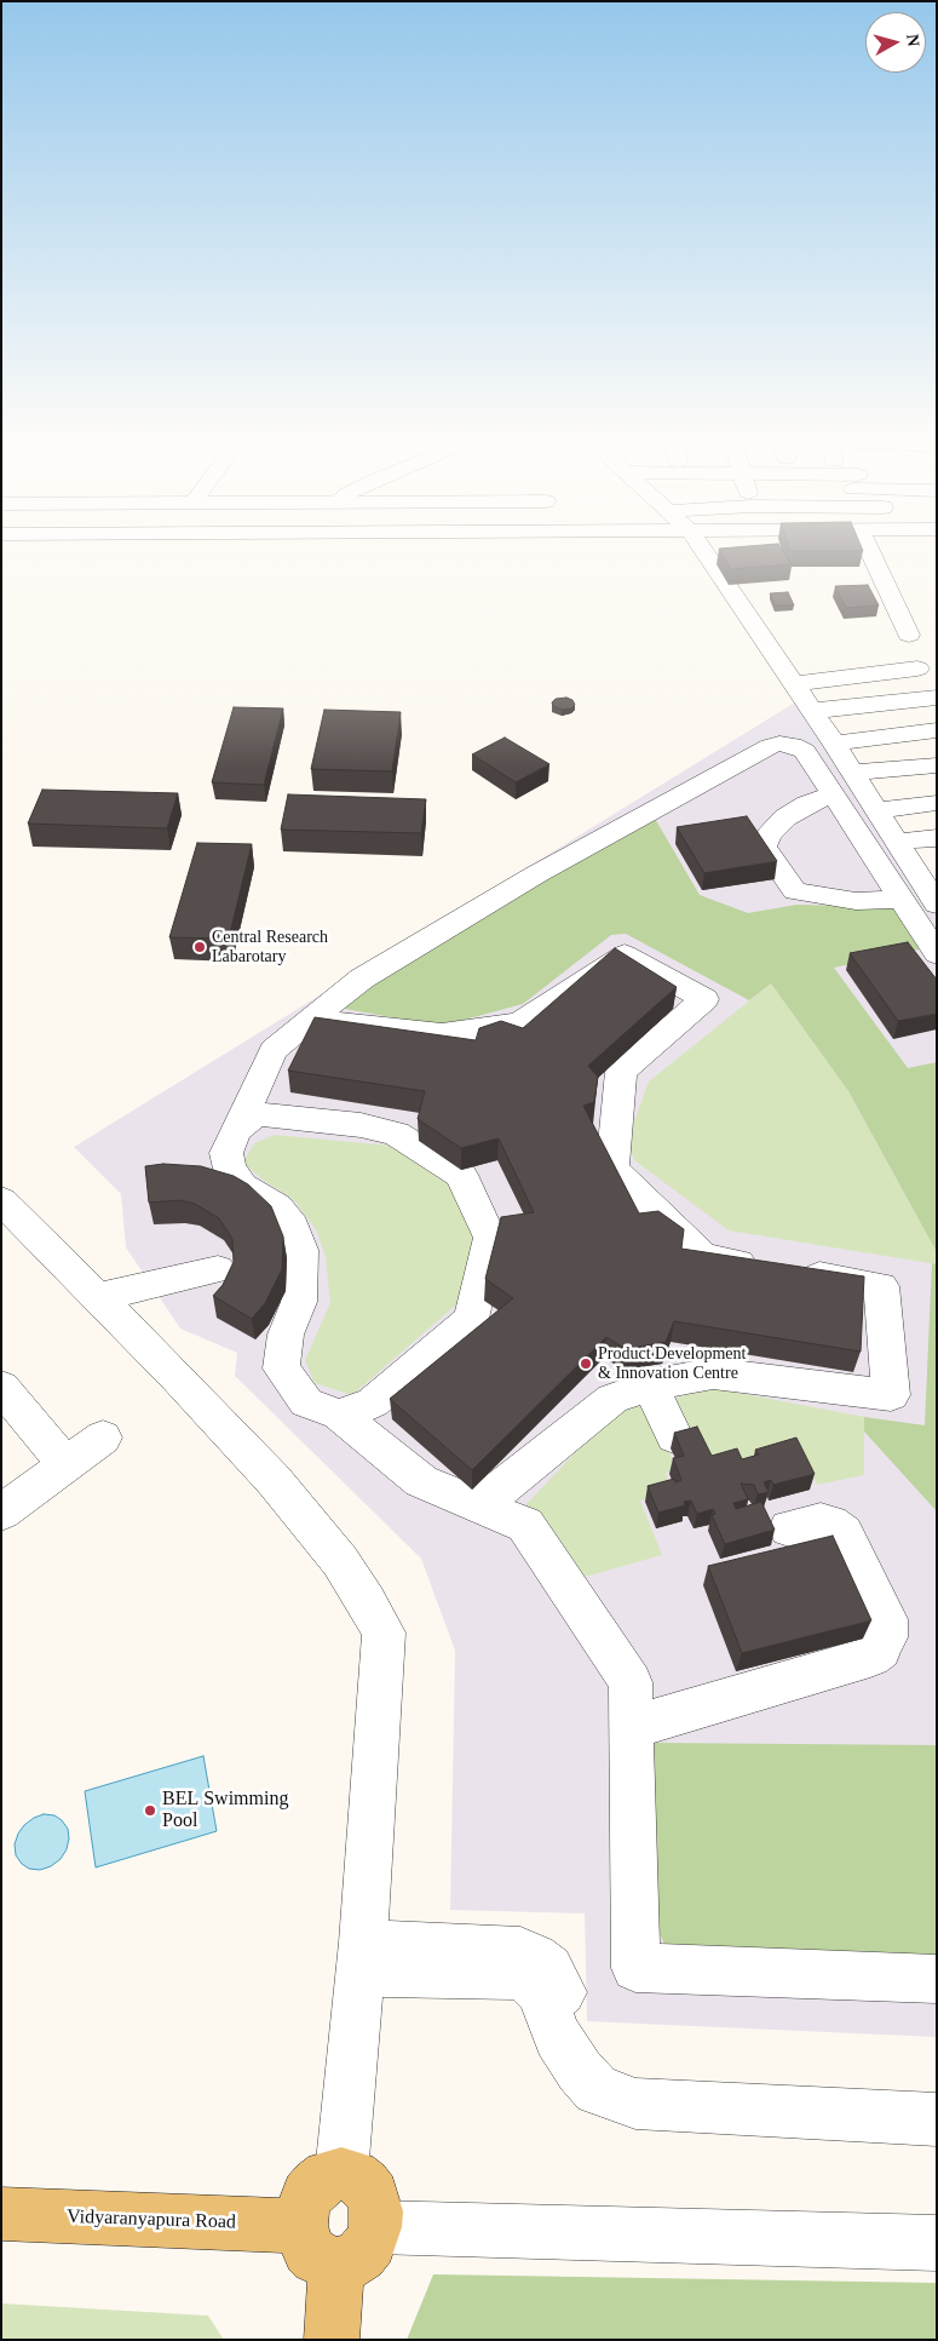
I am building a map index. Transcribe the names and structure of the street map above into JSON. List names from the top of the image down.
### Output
{
  "streets": {
    "main road": ["Vidyaranyapura Road"]
  },
  "places": ["Central Research Labarotary", "Product Development & Innovation Centre", "BEL Swimming Pool"],
  "north": "right"
}
